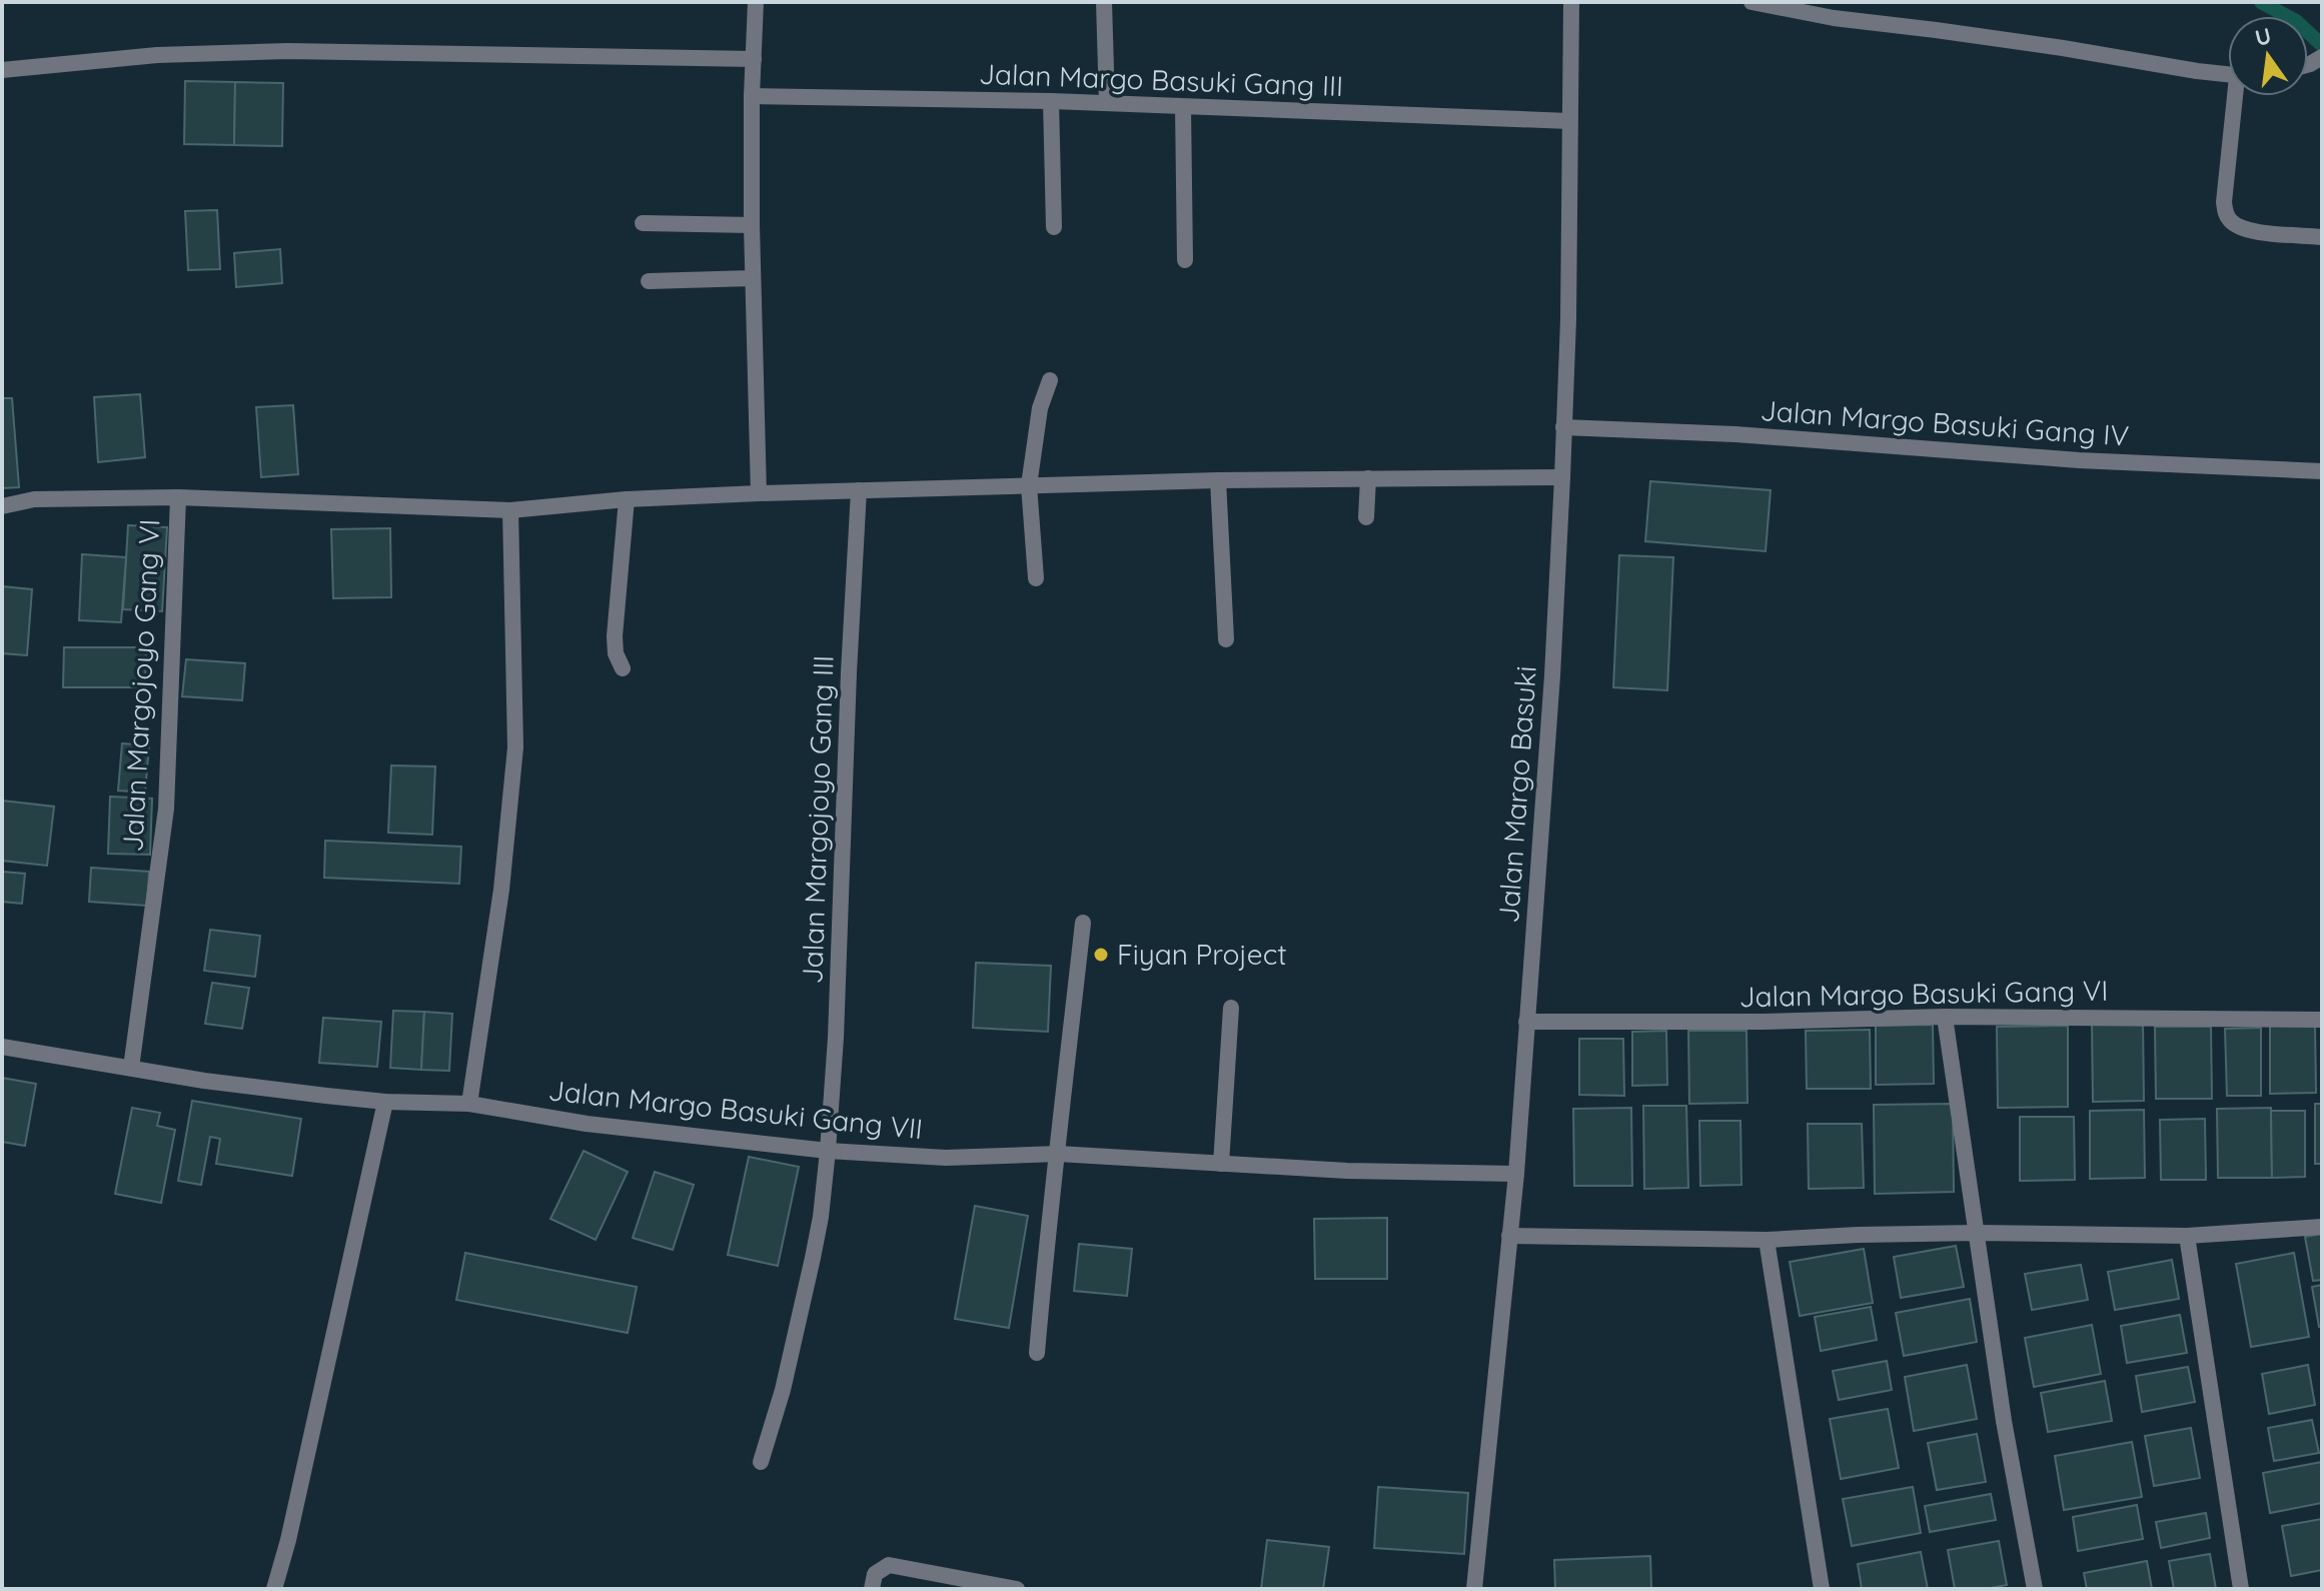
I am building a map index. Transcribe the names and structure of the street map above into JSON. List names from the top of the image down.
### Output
{
  "streets": {
    "street": [
      "Jalan Margo Basuki Gang III",
      "Jalan Margo Basuki Gang IV",
      "Jalan Margojoyo Gang VI",
      "Jalan Margo Basuki",
      "Jalan Margojoyo Gang III",
      "Jalan Margo Basuki Gang VI",
      "Jalan Margo Basuki Gang VII"
    ]
  },
  "crossings": [
    ["Jalan Margo Basuki Gang III", "Jalan Margo Basuki"],
    ["Jalan Margo Basuki Gang IV", "Jalan Margo Basuki"],
    ["Jalan Margojoyo Gang VI", "Jalan Margo Basuki Gang VII"],
    ["Jalan Margo Basuki", "Jalan Margo Basuki Gang VI"],
    ["Jalan Margo Basuki", "Jalan Margo Basuki Gang VII"],
    ["Jalan Margojoyo Gang III", "Jalan Margo Basuki Gang VII"]
  ],
  "places": ["Fiyan Project"],
  "north": "top"
}
